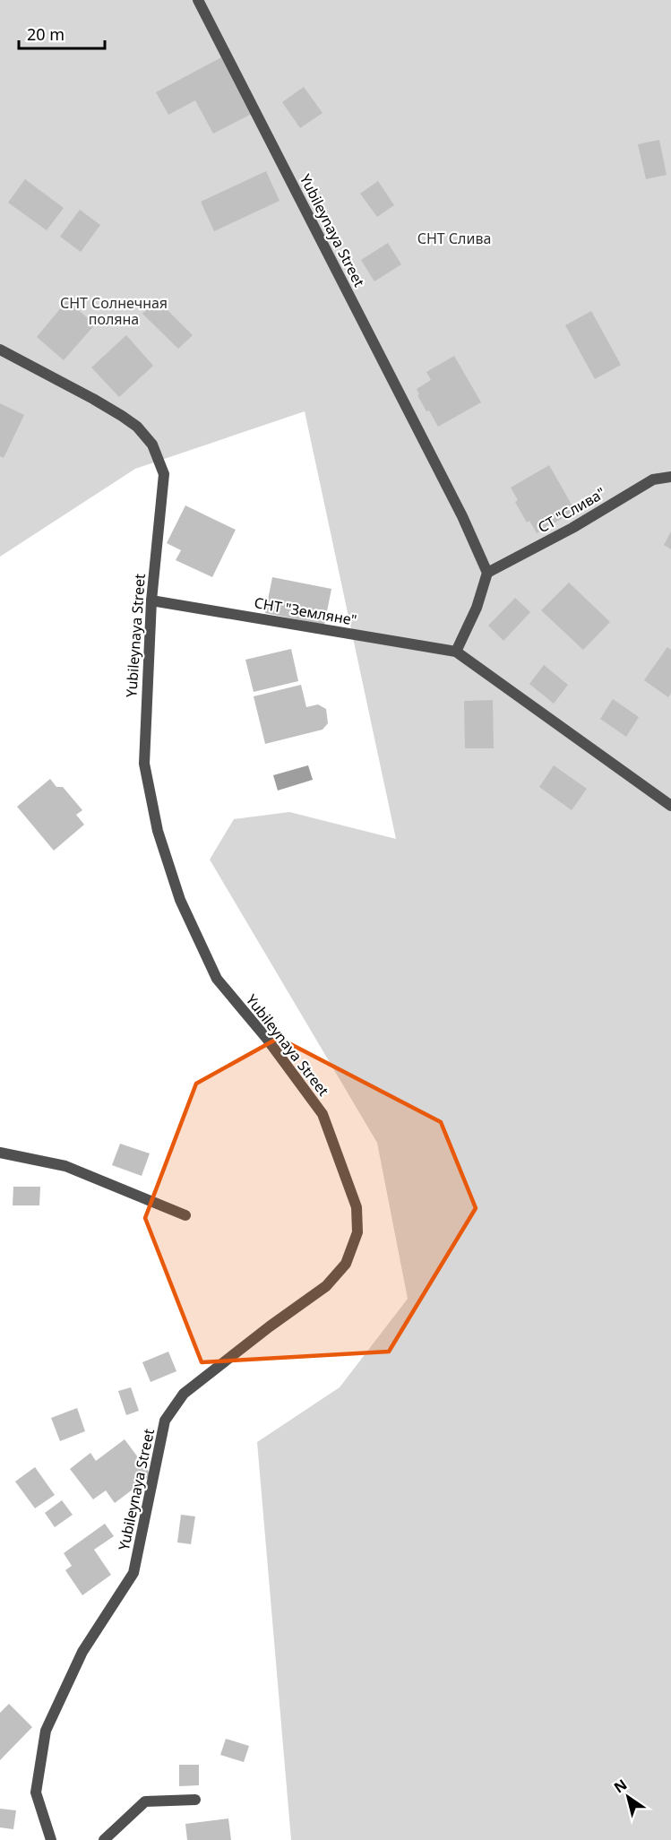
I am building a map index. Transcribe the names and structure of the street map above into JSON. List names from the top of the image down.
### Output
{
  "streets": {
    "street": ["Yubileynaya Street", "СТ \"Слива\"", "СНТ \"Земляне\""]
  },
  "crossings": [
    ["Yubileynaya Street", "СТ \"Слива\""],
    ["Yubileynaya Street", "СНТ \"Земляне\""]
  ],
  "parks": ["СНТ Слива", "СНТ Солнечная поляна"],
  "scale_bar": "20 m",
  "north": "top left"
}
